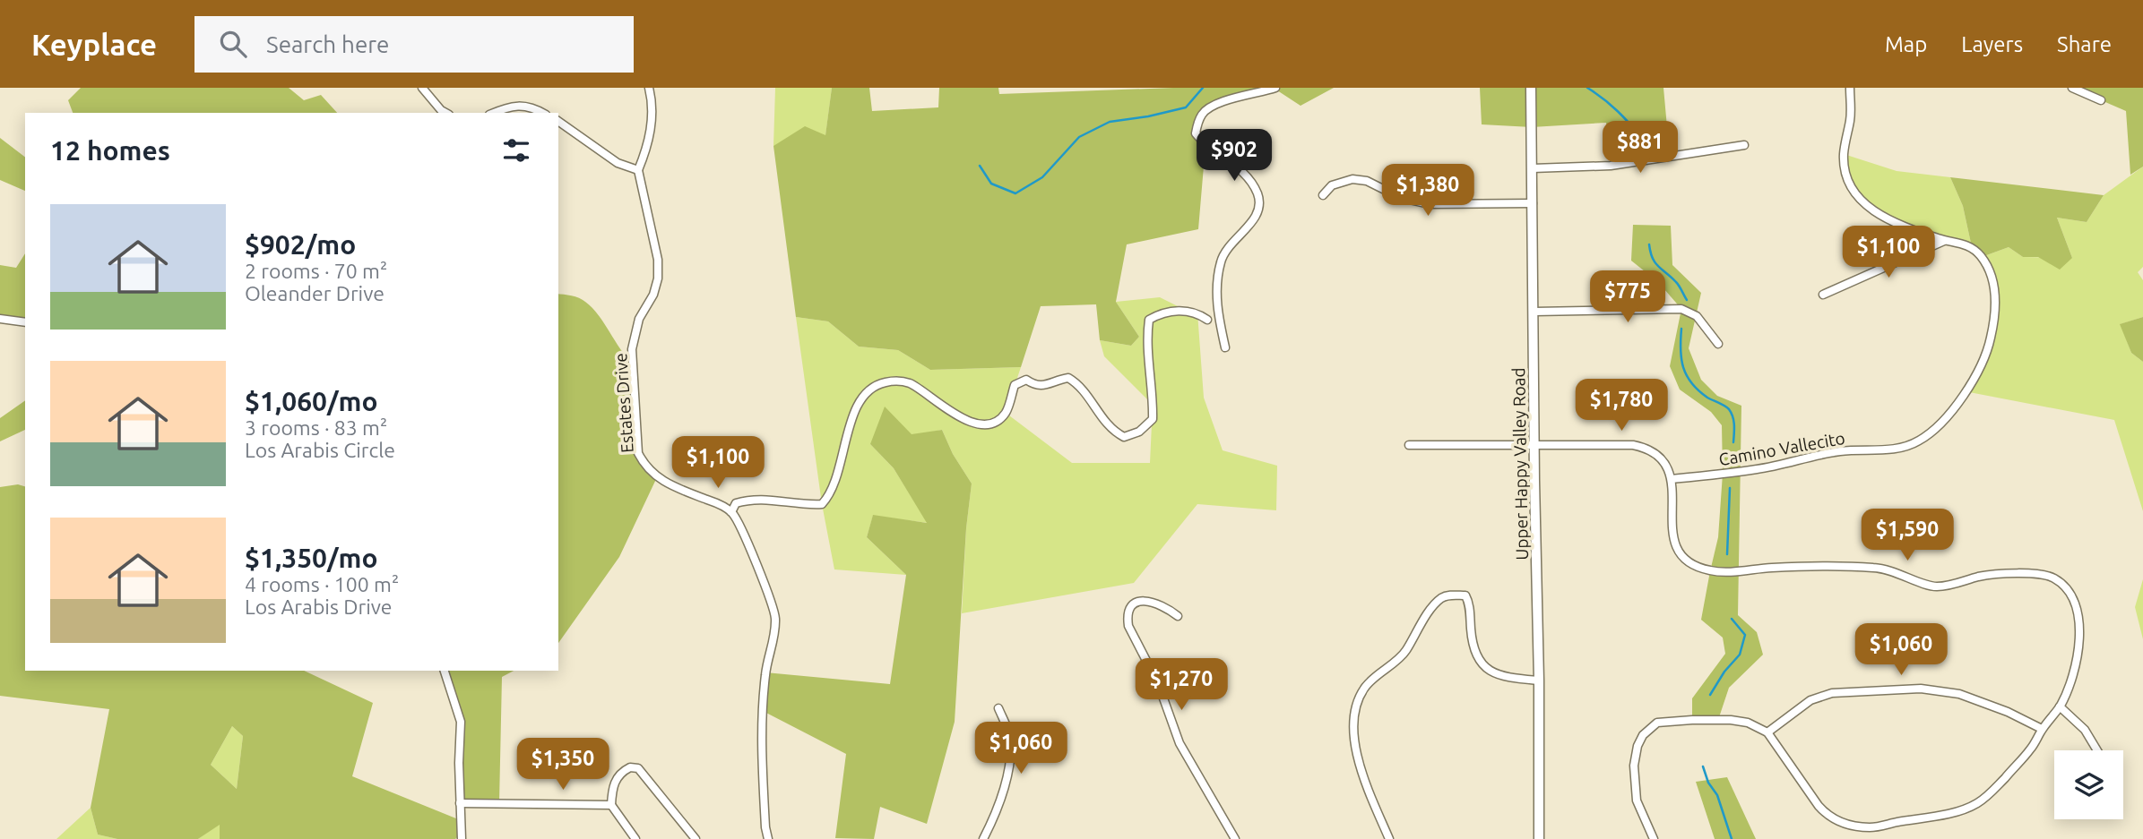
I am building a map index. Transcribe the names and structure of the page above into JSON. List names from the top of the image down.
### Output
{
  "streets": {
    "street": ["Estates Drive", "Camino Vallecito", "Upper Happy Valley Road"]
  },
  "page": {
    "header": "Keyplace",
    "search": "Search here",
    "nav": ["Map", "Layers", "Share"],
    "heading": "12 homes",
    "price": [
      "$881",
      "$902",
      "$1,380",
      "$1,100",
      "$775",
      "$1,780",
      "$1,100",
      "$1,590",
      "$1,060",
      "$1,270",
      "$1,060",
      "$1,350"
    ],
    "list": [
      {
        "name": "$902/mo",
        "note": "2 rooms · 70 m² · Oleander Drive"
      },
      {
        "name": "$1,060/mo",
        "note": "3 rooms · 83 m² · Los Arabis Circle"
      },
      {
        "name": "$1,350/mo",
        "note": "4 rooms · 100 m² · Los Arabis Drive"
      }
    ]
  }
}
